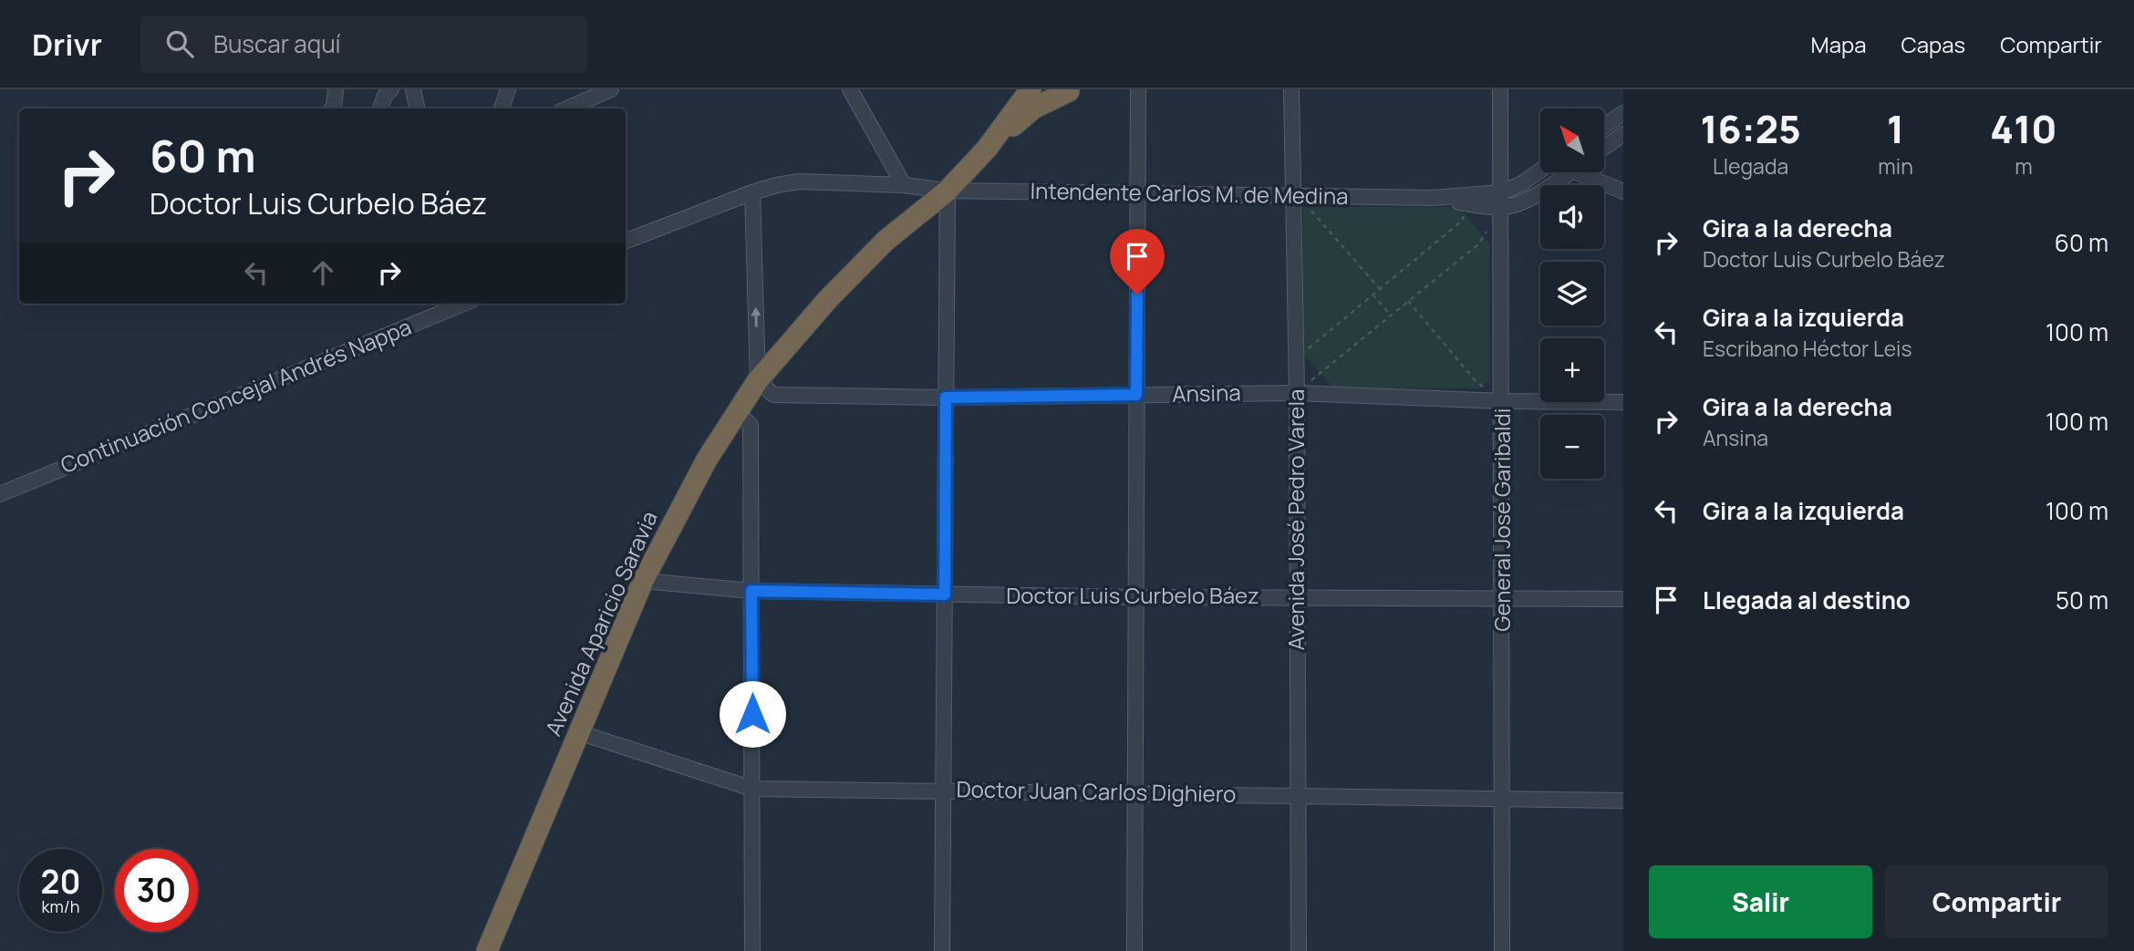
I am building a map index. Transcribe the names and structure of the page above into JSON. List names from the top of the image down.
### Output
{
  "streets": {
    "highway": ["Avenida Aparicio Saravia"],
    "street": [
      "Intendente Carlos M. de Medina",
      "Ansina",
      "Continuación Concejal Andrés Nappa",
      "Avenida José Pedro Varela",
      "General José Garibaldi",
      "Doctor Luis Curbelo Báez",
      "Doctor Juan Carlos Dighiero"
    ]
  },
  "crossings": [
    ["Intendente Carlos M. de Medina", "Avenida José Pedro Varela"],
    ["Intendente Carlos M. de Medina", "General José Garibaldi"],
    ["Intendente Carlos M. de Medina", "Avenida Aparicio Saravia"],
    ["Ansina", "Avenida José Pedro Varela"],
    ["Ansina", "General José Garibaldi"],
    ["Ansina", "Avenida Aparicio Saravia"],
    ["Avenida José Pedro Varela", "Doctor Luis Curbelo Báez"],
    ["Avenida José Pedro Varela", "Doctor Juan Carlos Dighiero"],
    ["General José Garibaldi", "Doctor Luis Curbelo Báez"],
    ["General José Garibaldi", "Doctor Juan Carlos Dighiero"],
    ["Doctor Luis Curbelo Báez", "Avenida Aparicio Saravia"],
    ["Avenida Aparicio Saravia", "Doctor Juan Carlos Dighiero"]
  ],
  "north": "top left",
  "page": {
    "header": "Drivr",
    "search": "Buscar aquí",
    "nav": ["Mapa", "Capas", "Compartir"],
    "eta": [
      "16:25",
      "Llegada",
      "1",
      "min",
      "410",
      "m"
    ],
    "map_buttons": ["+", "−"],
    "turn": ["60 m", "Doctor Luis Curbelo Báez"],
    "list": [
      {
        "name": "Gira a la derecha",
        "note": "Doctor Luis Curbelo Báez",
        "value": "60 m"
      },
      {
        "name": "Gira a la izquierda",
        "note": "Escribano Héctor Leis",
        "value": "100 m"
      },
      {
        "name": "Gira a la derecha",
        "note": "Ansina",
        "value": "100 m"
      },
      {
        "name": "Gira a la izquierda",
        "value": "100 m"
      },
      {
        "name": "Llegada al destino",
        "value": "50 m"
      }
    ],
    "speed": "20 km/h",
    "limit": "30",
    "buttons": ["Salir", "Compartir"]
  }
}
